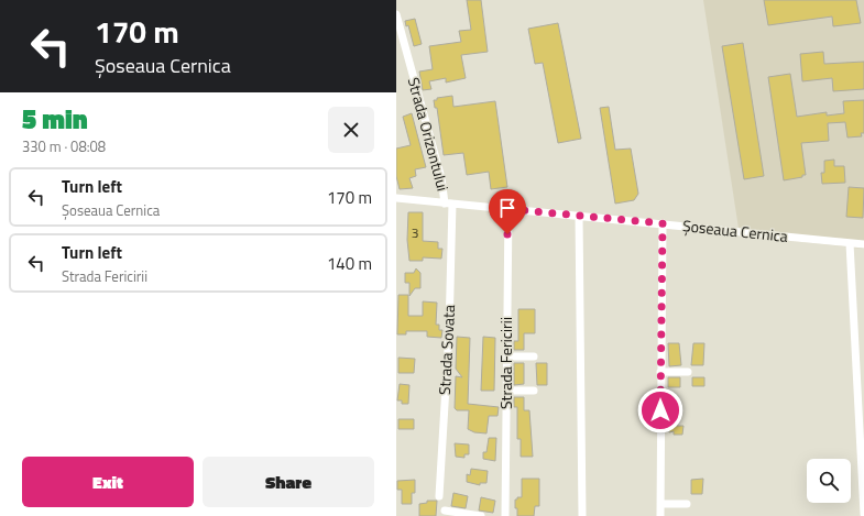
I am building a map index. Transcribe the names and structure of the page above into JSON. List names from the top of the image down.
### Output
{
  "streets": {
    "street": [
      "Strada Orizontului",
      "Șoseaua Cernica",
      "Strada Sovata",
      "Strada Fericirii"
    ]
  },
  "crossings": [
    ["Strada Orizontului", "Șoseaua Cernica"],
    ["Strada Orizontului", "Strada Sovata"],
    ["Șoseaua Cernica", "Strada Sovata"],
    ["Șoseaua Cernica", "Strada Fericirii"]
  ],
  "house_numbers": ["3"],
  "page": {
    "turn": ["170 m", "Șoseaua Cernica"],
    "heading": ["5 min", "330 m · 08:08"],
    "list": [
      {
        "name": "Turn left",
        "note": "Șoseaua Cernica",
        "value": "170 m"
      },
      {
        "name": "Turn left",
        "note": "Strada Fericirii",
        "value": "140 m"
      }
    ],
    "buttons": ["Exit", "Share"]
  }
}
